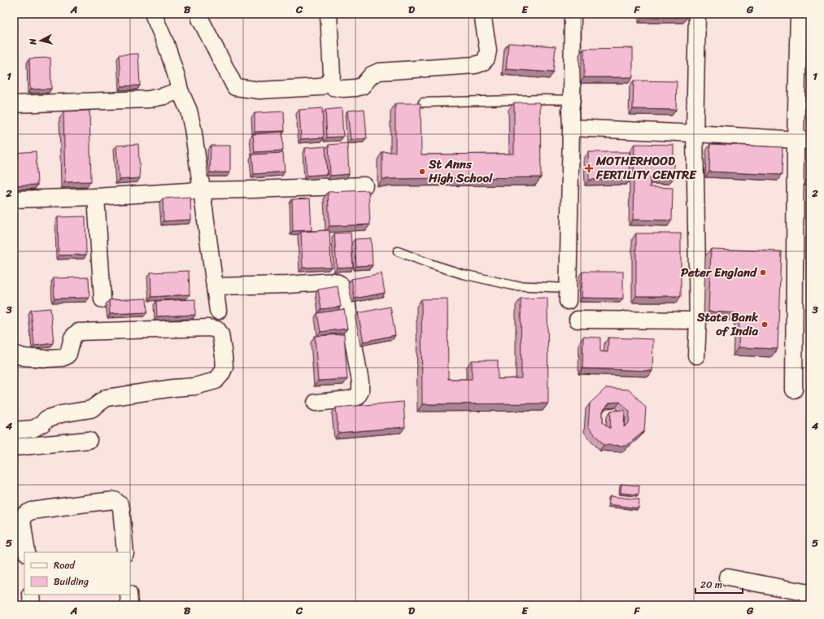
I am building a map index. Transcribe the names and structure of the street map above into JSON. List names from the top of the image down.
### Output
{
  "places": {
    "health": ["MOTHERHOOD FERTILITY CENTRE"],
    "other": ["St Anns High School", "Peter England", "State Bank of India"]
  },
  "legend": ["Road", "Building"],
  "scale_bar": "20 m",
  "north": "left",
  "grid": {
    "columns": [
      "A",
      "B",
      "C",
      "D",
      "E",
      "F",
      "G"
    ],
    "rows": [
      "1",
      "2",
      "3",
      "4",
      "5"
    ]
  }
}
